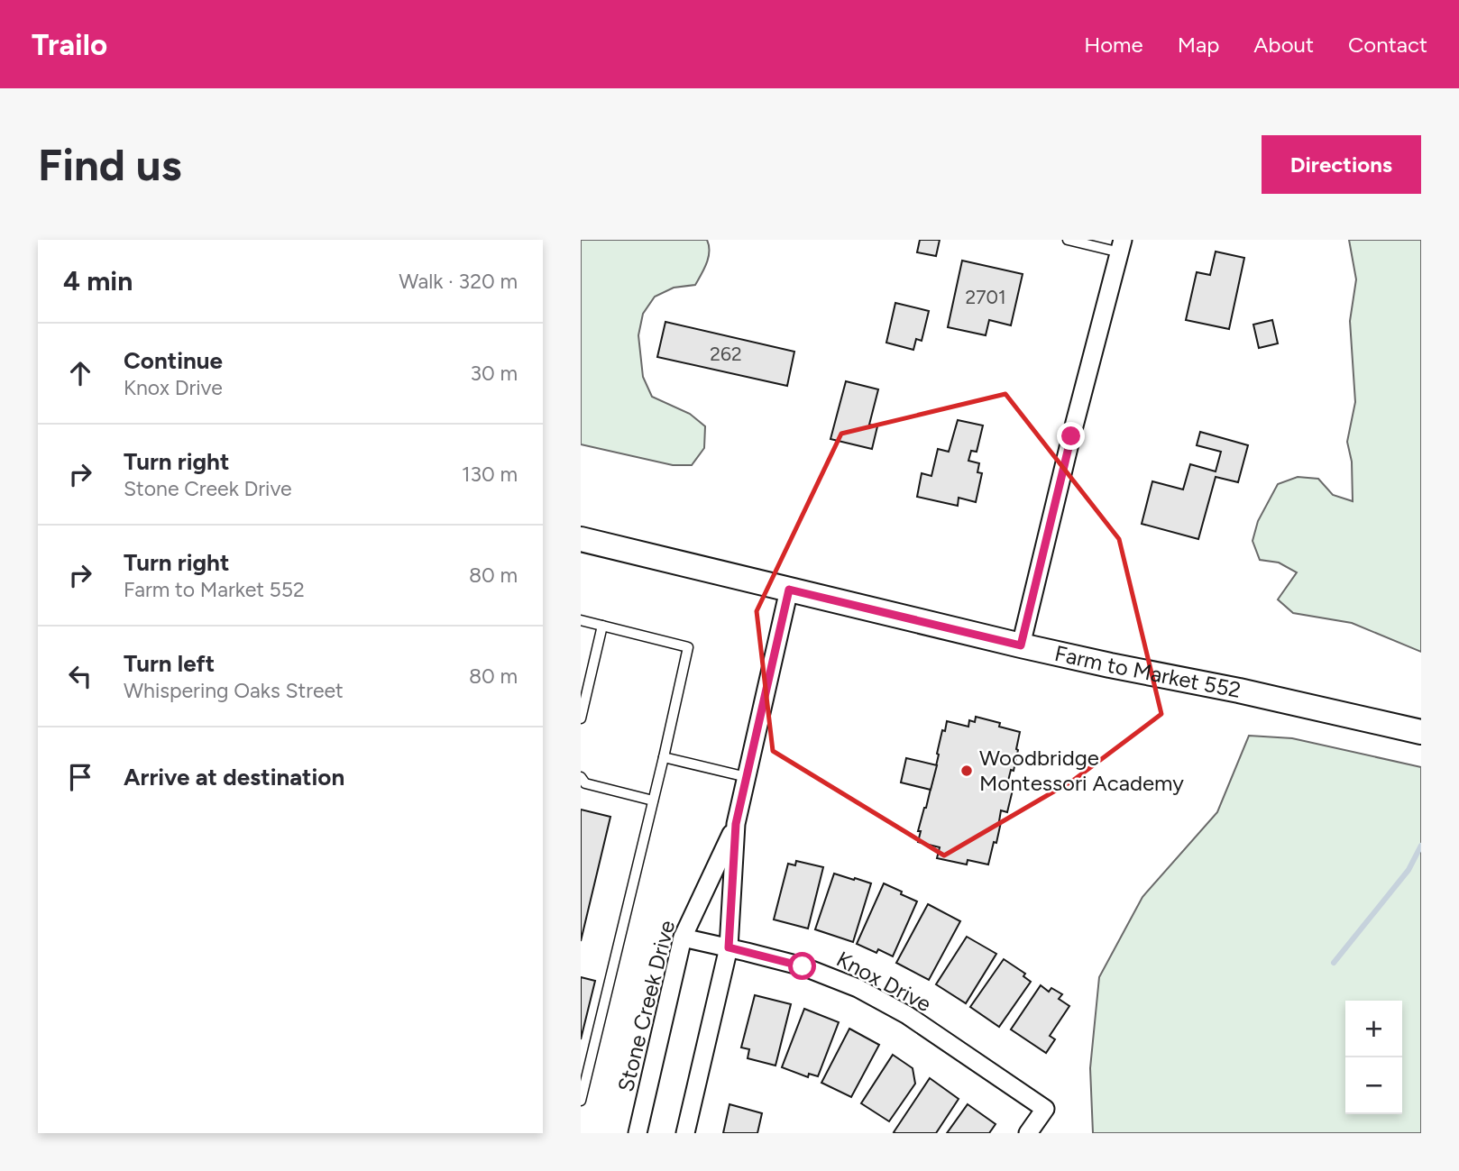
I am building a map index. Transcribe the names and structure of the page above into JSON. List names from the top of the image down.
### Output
{
  "streets": {
    "main road": ["Farm to Market 552"],
    "street": ["Knox Drive", "Stone Creek Drive"]
  },
  "crossings": [
    ["Farm to Market 552", "Stone Creek Drive"],
    ["Knox Drive", "Stone Creek Drive"]
  ],
  "places": ["Woodbridge Montessori Academy"],
  "house_numbers": ["2701", "262"],
  "page": {
    "header": "Trailo",
    "nav": [
      "Home",
      "Map",
      "About",
      "Contact"
    ],
    "buttons": "Directions",
    "title": "Find us",
    "heading": ["4 min", "Walk · 320 m"],
    "list": [
      ["Continue", "Knox Drive", "30 m"],
      ["Turn right", "Stone Creek Drive", "130 m"],
      ["Turn right", "Farm to Market 552", "80 m"],
      ["Turn left", "Whispering Oaks Street", "80 m"],
      "Arrive at destination"
    ],
    "map_buttons": ["+", "−"]
  }
}
